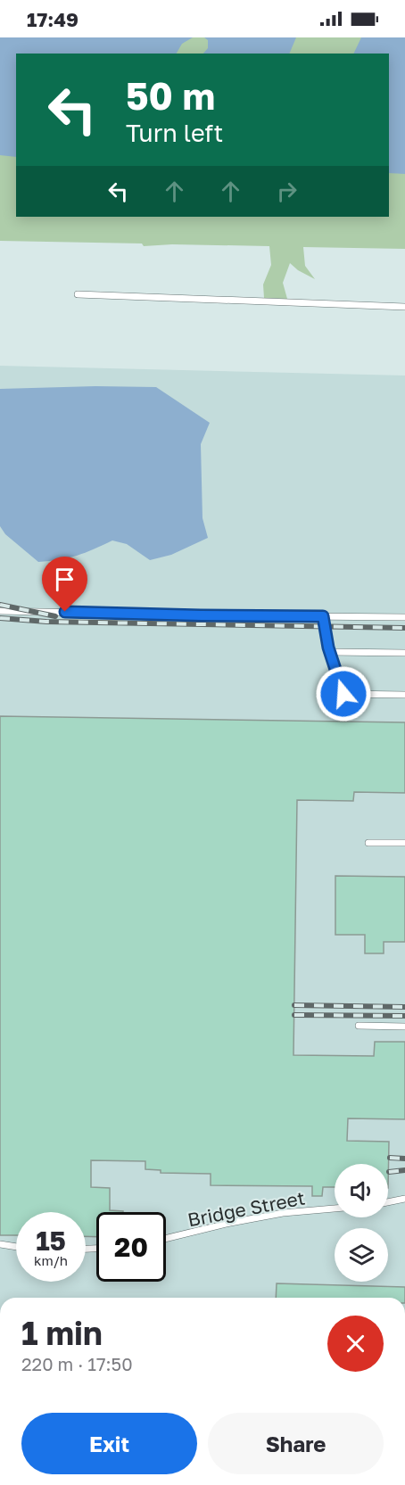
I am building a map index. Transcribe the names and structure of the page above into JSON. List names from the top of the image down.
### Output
{
  "streets": {
    "lane": ["Bridge Street"]
  },
  "page": {
    "status": "17:49",
    "turn": ["50 m", "Turn left"],
    "speed": "15 km/h",
    "limit": "20",
    "heading": ["1 min", "220 m · 17:50"],
    "buttons": ["Exit", "Share"]
  }
}
